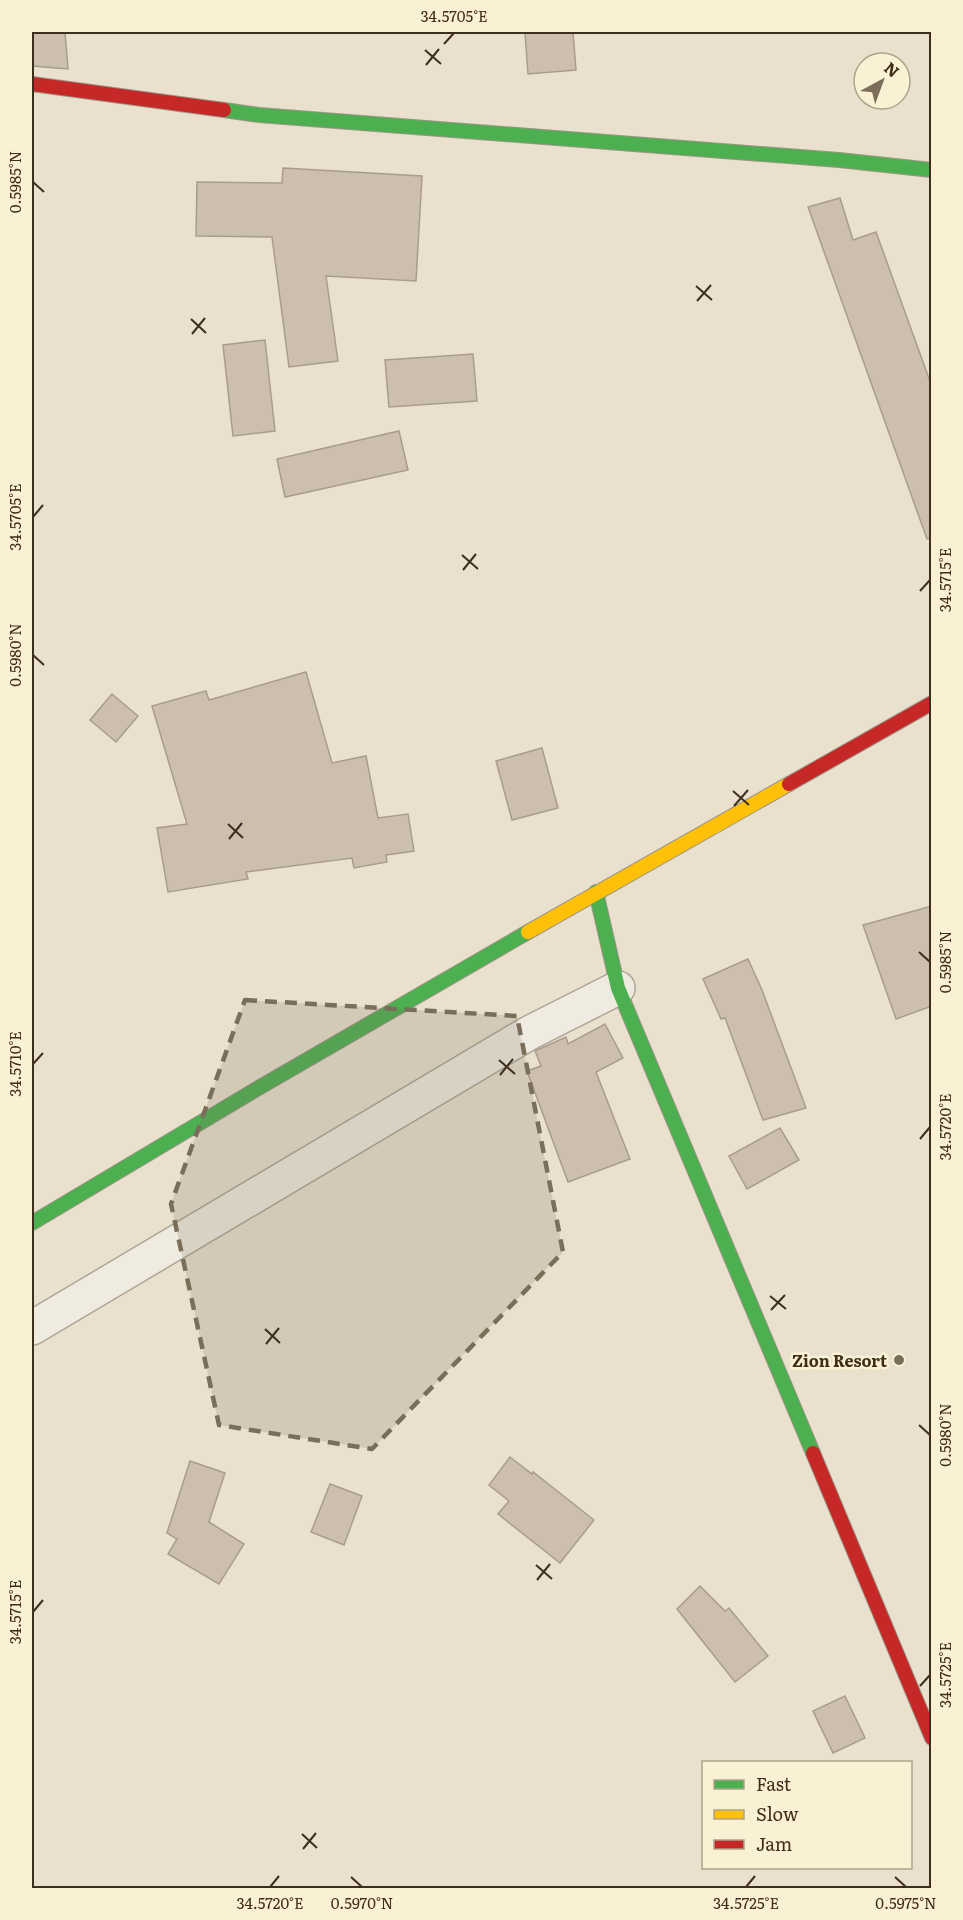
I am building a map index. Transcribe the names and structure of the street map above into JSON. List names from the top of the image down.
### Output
{
  "places": ["Zion Resort"],
  "legend": ["Fast", "Slow", "Jam"],
  "north": "top right",
  "coordinates": [
    "34.5705°E",
    "0.5985°N",
    "34.5715°E",
    "0.5980°N",
    "34.5710°E",
    "34.5720°E",
    "34.5725°E",
    "0.5970°N",
    "0.5975°N"
  ]
}
